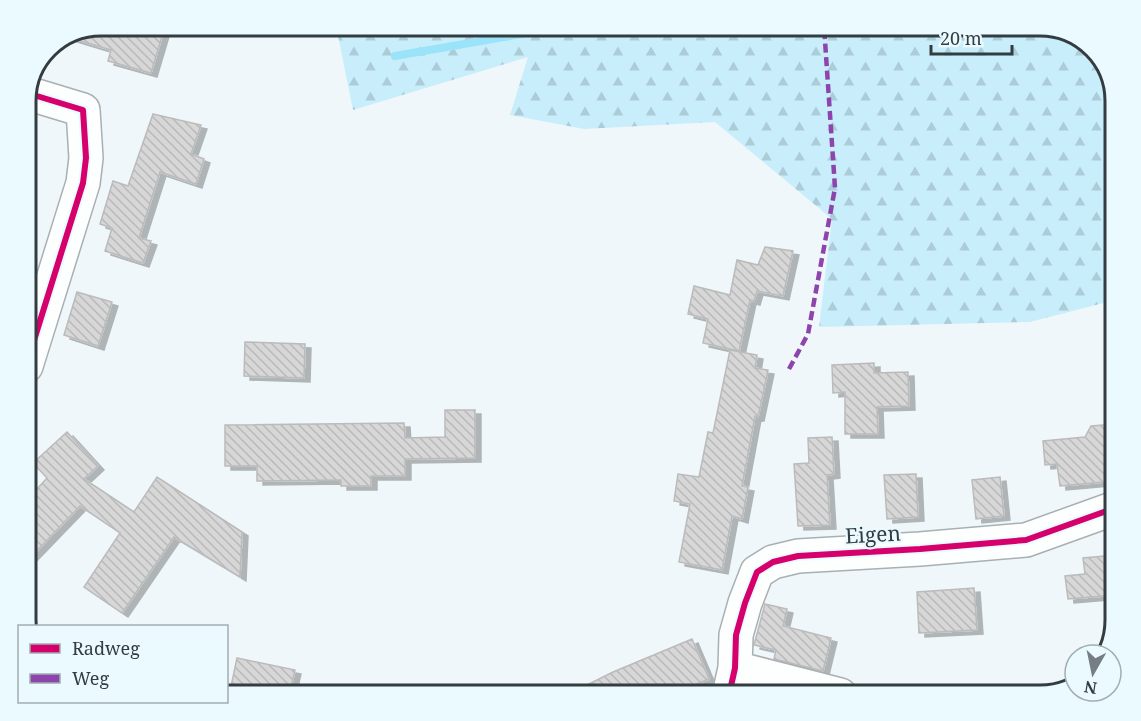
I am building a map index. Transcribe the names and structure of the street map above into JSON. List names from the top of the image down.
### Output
{
  "streets": {
    "street": ["Eigen"]
  },
  "legend": ["Radweg", "Weg"],
  "scale_bar": "20 m",
  "north": "bottom"
}
